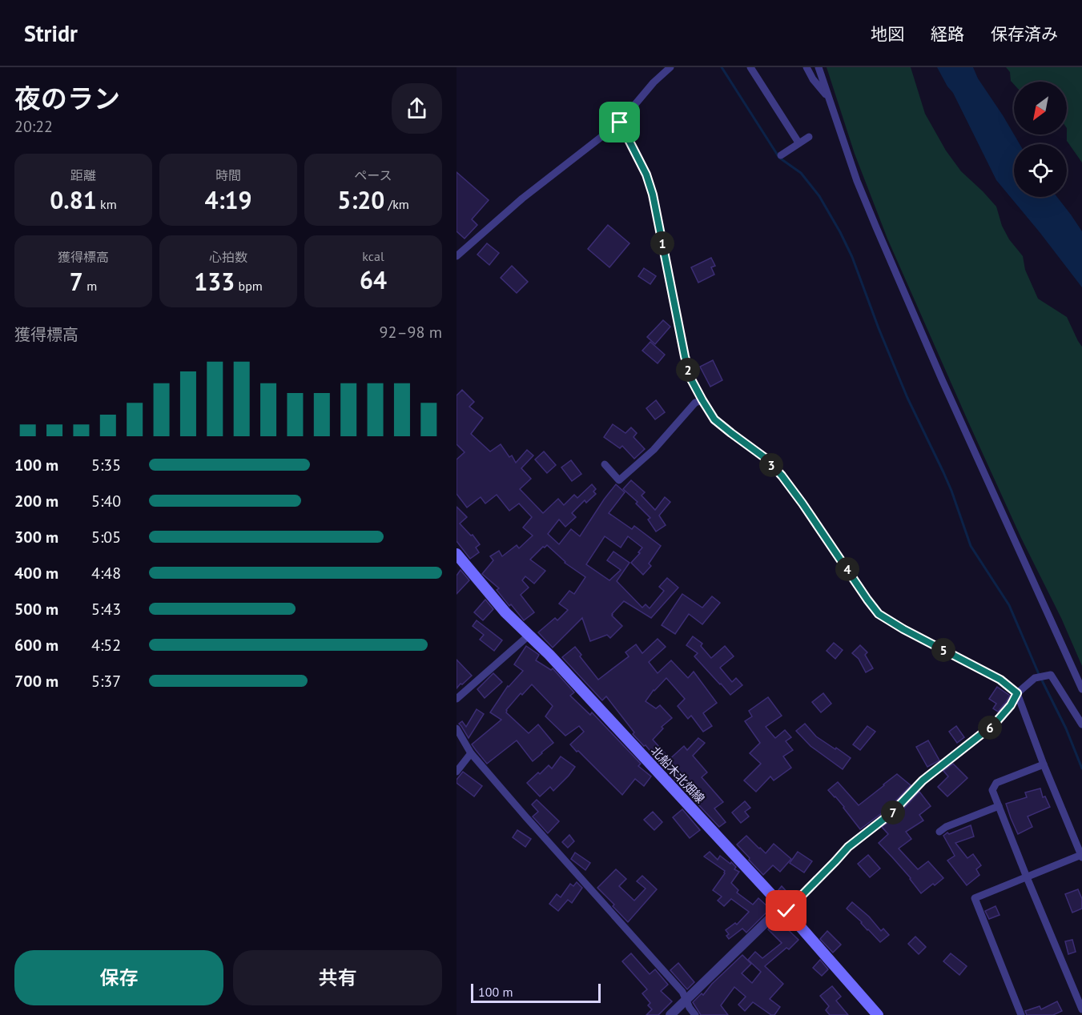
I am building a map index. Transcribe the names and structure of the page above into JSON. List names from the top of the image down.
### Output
{
  "streets": {
    "main road": ["北船木北畑線"]
  },
  "scale_bar": "100 m",
  "north": "bottom left",
  "page": {
    "header": "Stridr",
    "nav": ["地図", "経路", "保存済み"],
    "heading": ["夜のラン", "20:22"],
    "stats": [
      ["距離", "0.81 km"],
      ["時間", "4:19"],
      ["ペース", "5:20 /km"],
      ["獲得標高", "7 m"],
      ["心拍数", "133 bpm"],
      ["kcal", "64"]
    ],
    "pins": [
      "1",
      "2",
      "3",
      "4",
      "5",
      "6",
      "7"
    ],
    "chart": ["獲得標高", "92–98 m"],
    "list": [
      {
        "name": "100 m",
        "note": "5:35"
      },
      {
        "name": "200 m",
        "note": "5:40"
      },
      {
        "name": "300 m",
        "note": "5:05"
      },
      {
        "name": "400 m",
        "note": "4:48"
      },
      {
        "name": "500 m",
        "note": "5:43"
      },
      {
        "name": "600 m",
        "note": "4:52"
      },
      {
        "name": "700 m",
        "note": "5:37"
      }
    ],
    "buttons": ["保存", "共有"],
    "scale": "100 m"
  }
}
